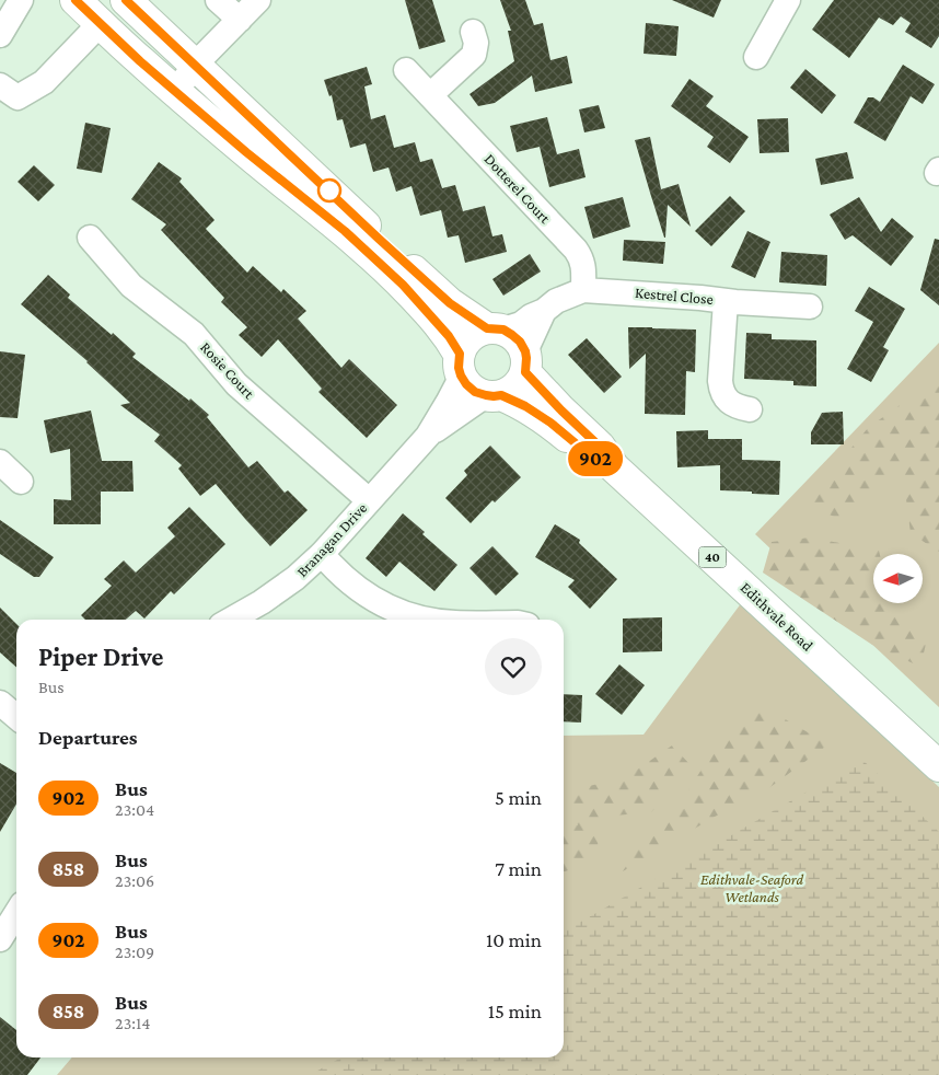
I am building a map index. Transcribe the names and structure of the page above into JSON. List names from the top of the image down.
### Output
{
  "streets": {
    "highway": ["40", "Edithvale Road"],
    "street": [
      "Dotterel Court",
      "Kestrel Close",
      "Rosie Court",
      "Branagan Drive"
    ]
  },
  "crossings": [
    ["Dotterel Court", "Kestrel Close"],
    ["Kestrel Close", "Branagan Drive"],
    ["Kestrel Close", "40"],
    ["Kestrel Close", "Edithvale Road"],
    ["Rosie Court", "Branagan Drive"],
    ["Branagan Drive", "40"],
    ["Branagan Drive", "Edithvale Road"],
    ["40", "Edithvale Road"]
  ],
  "parks": ["Edithvale-Seaford Wetlands"],
  "lines": ["bus line 902"],
  "north": "left",
  "page": {
    "on_map": "902",
    "heading": [
      ["Piper Drive", "Bus"],
      "Departures"
    ],
    "list": [
      {
        "mark": "902",
        "name": "Bus",
        "note": "23:04",
        "value": "5 min"
      },
      {
        "mark": "858",
        "name": "Bus",
        "note": "23:06",
        "value": "7 min"
      },
      {
        "mark": "902",
        "name": "Bus",
        "note": "23:09",
        "value": "10 min"
      },
      {
        "mark": "858",
        "name": "Bus",
        "note": "23:14",
        "value": "15 min"
      }
    ]
  }
}
